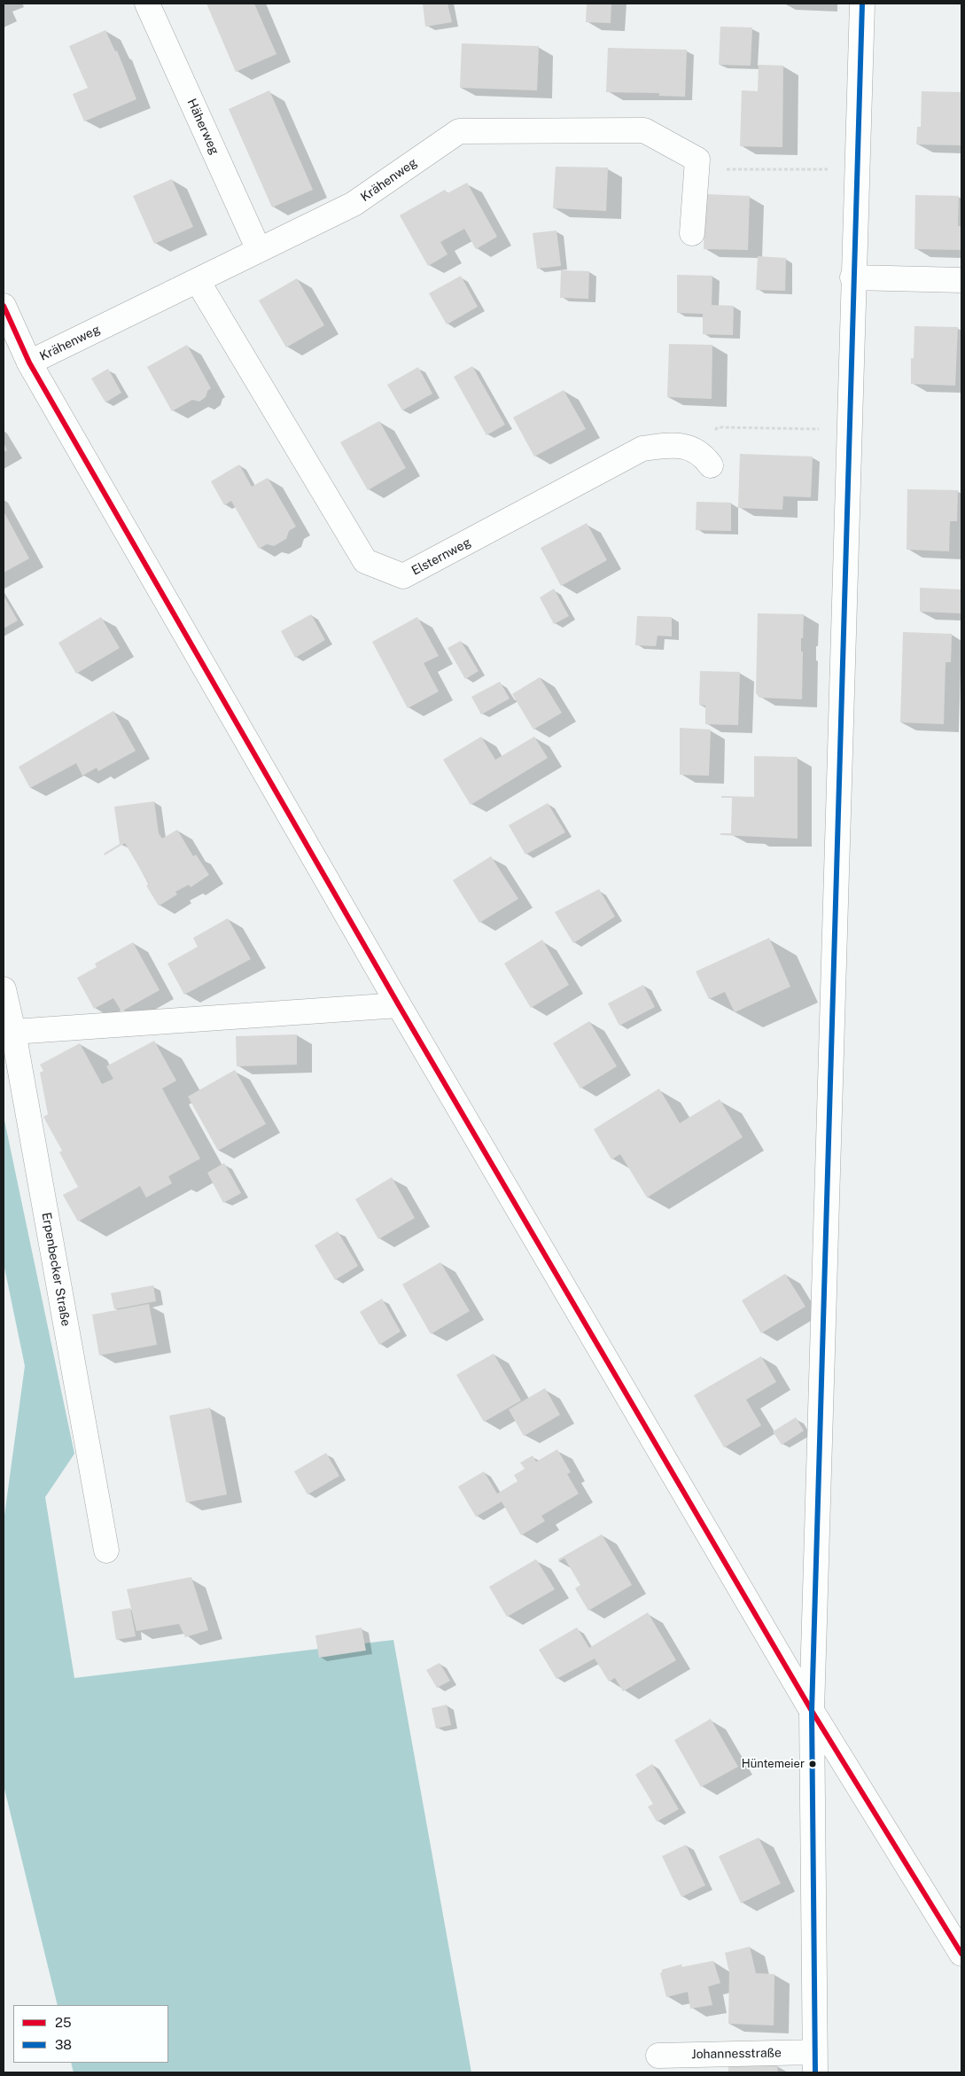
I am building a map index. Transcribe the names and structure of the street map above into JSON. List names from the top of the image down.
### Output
{
  "streets": {
    "street": [
      "Häherweg",
      "Krähenweg",
      "Elsternweg",
      "Erpenbecker Straße",
      "Johannesstraße"
    ]
  },
  "crossings": [
    ["Häherweg", "Krähenweg"],
    ["Krähenweg", "Elsternweg"]
  ],
  "places": ["Hüntemeier"],
  "lines": ["transit line 38", "transit line 25"],
  "legend": ["25", "38"]
}
